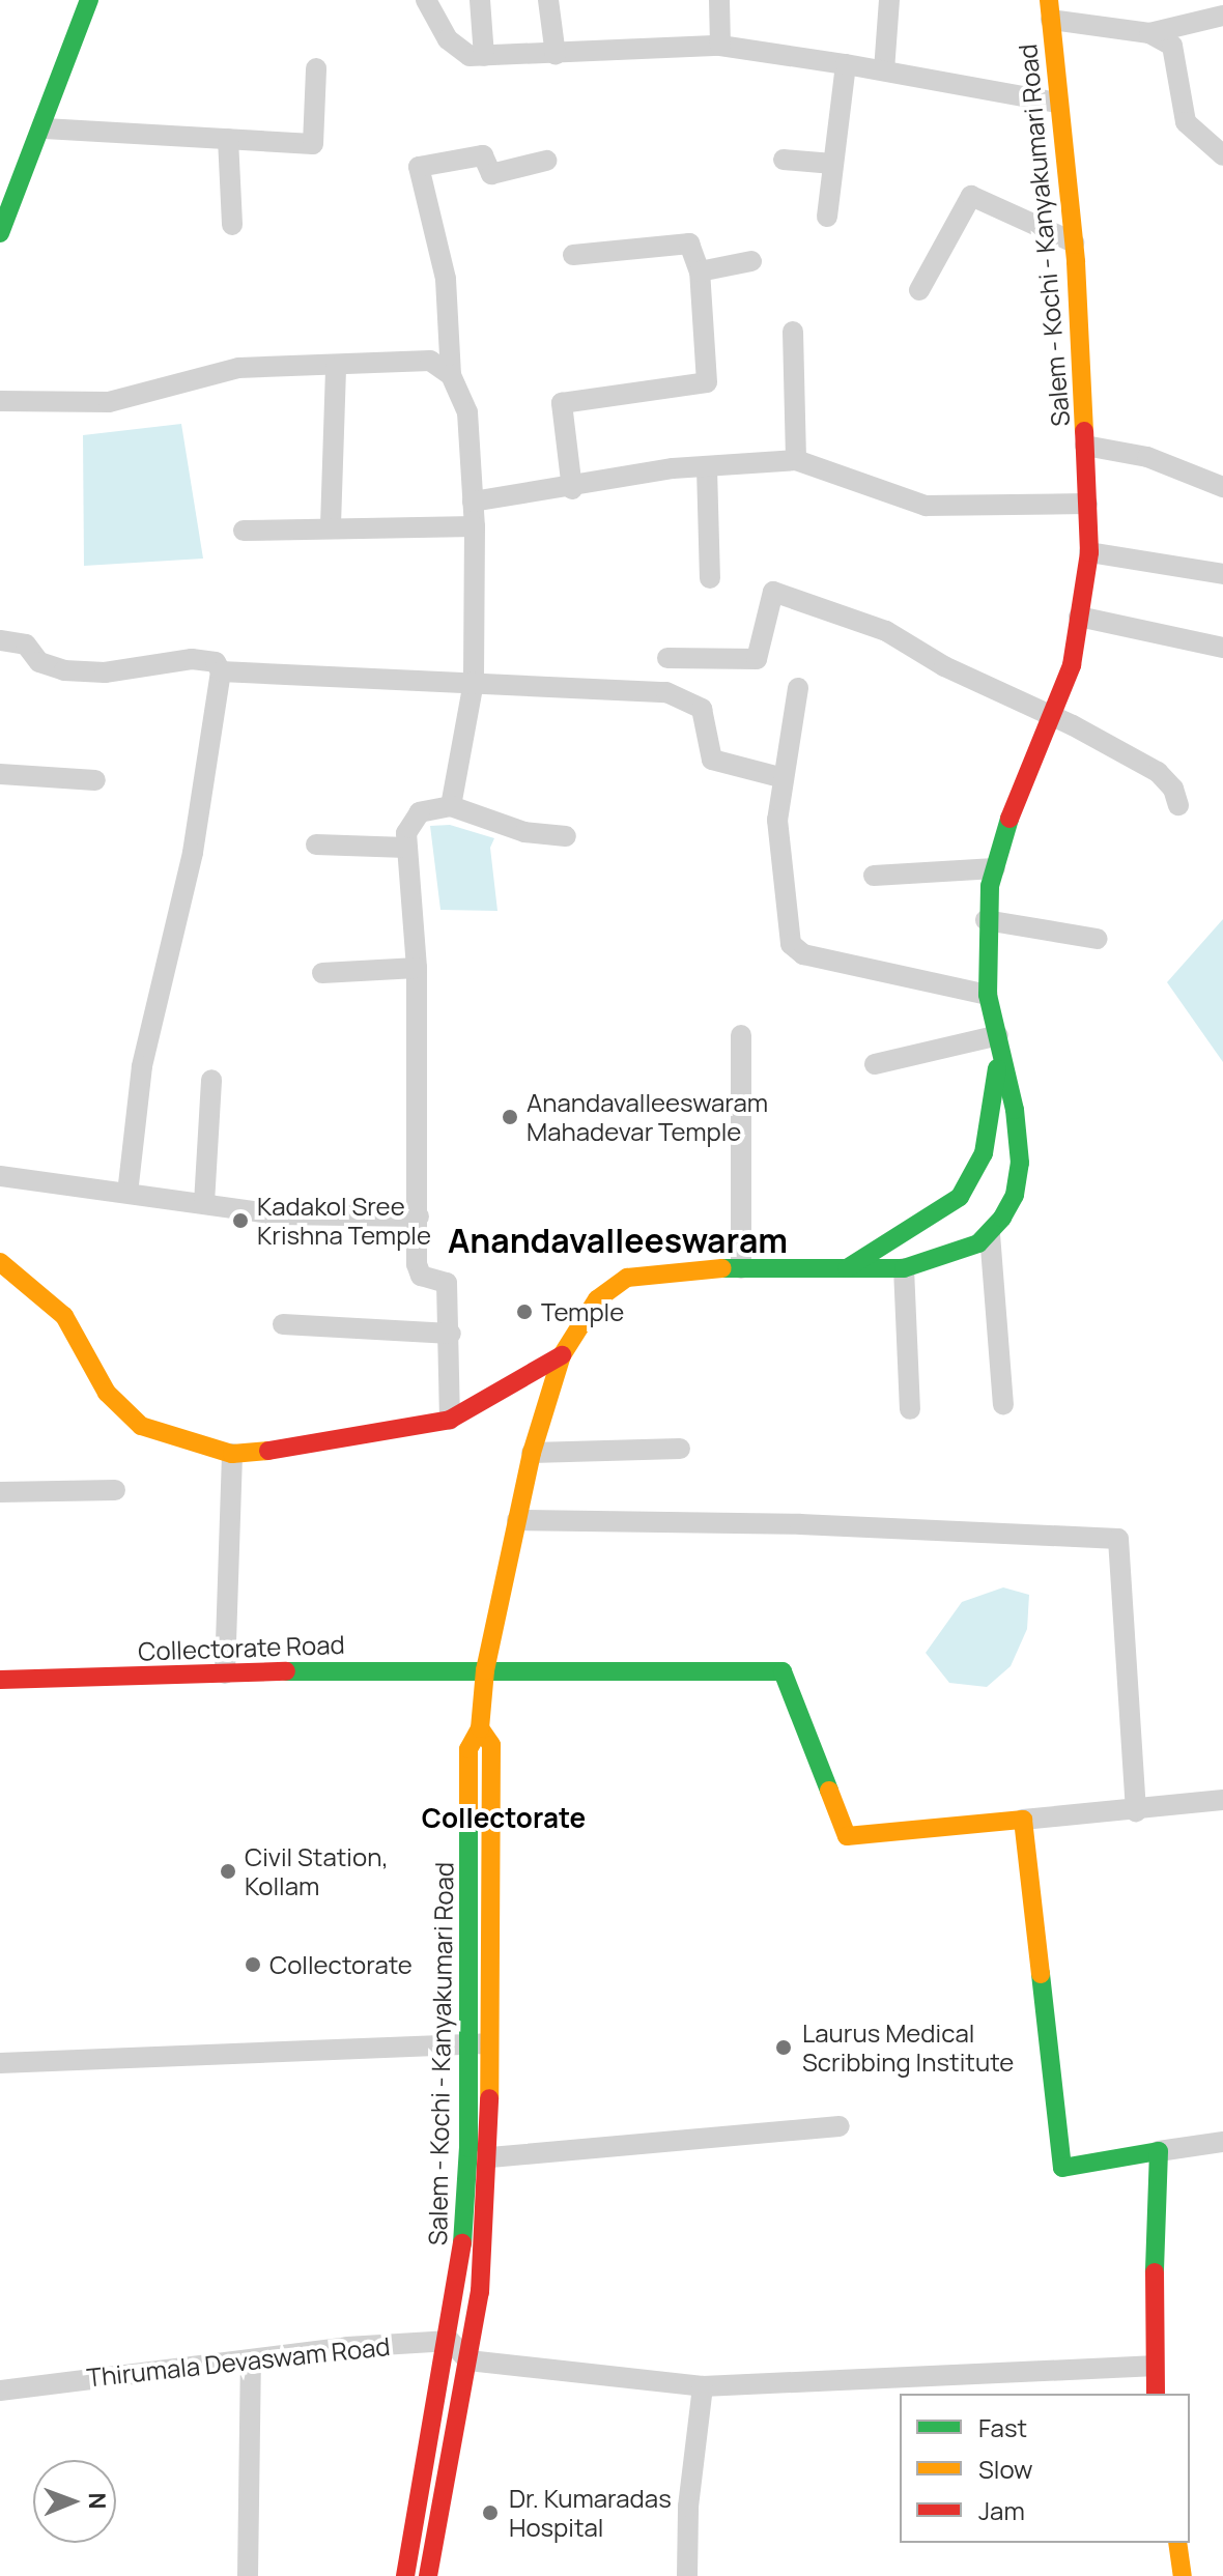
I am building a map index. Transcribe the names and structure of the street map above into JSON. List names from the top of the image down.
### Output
{
  "streets": {
    "main road": ["Salem - Kochi - Kanyakumari Road", "Collectorate Road"],
    "street": ["Thirumala Devaswam Road"]
  },
  "crossings": [
    ["Salem - Kochi - Kanyakumari Road", "Collectorate Road"],
    ["Salem - Kochi - Kanyakumari Road", "Thirumala Devaswam Road"]
  ],
  "districts": ["Anandavalleeswaram", "Collectorate"],
  "places": [
    "Anandavalleeswaram Mahadevar Temple",
    "Kadakol Sree Krishna Temple",
    "Temple",
    "Civil Station, Kollam",
    "Collectorate",
    "Laurus Medical Scribbing Institute",
    "Dr. Kumaradas Hospital"
  ],
  "legend": ["Fast", "Slow", "Jam"],
  "north": "right"
}
